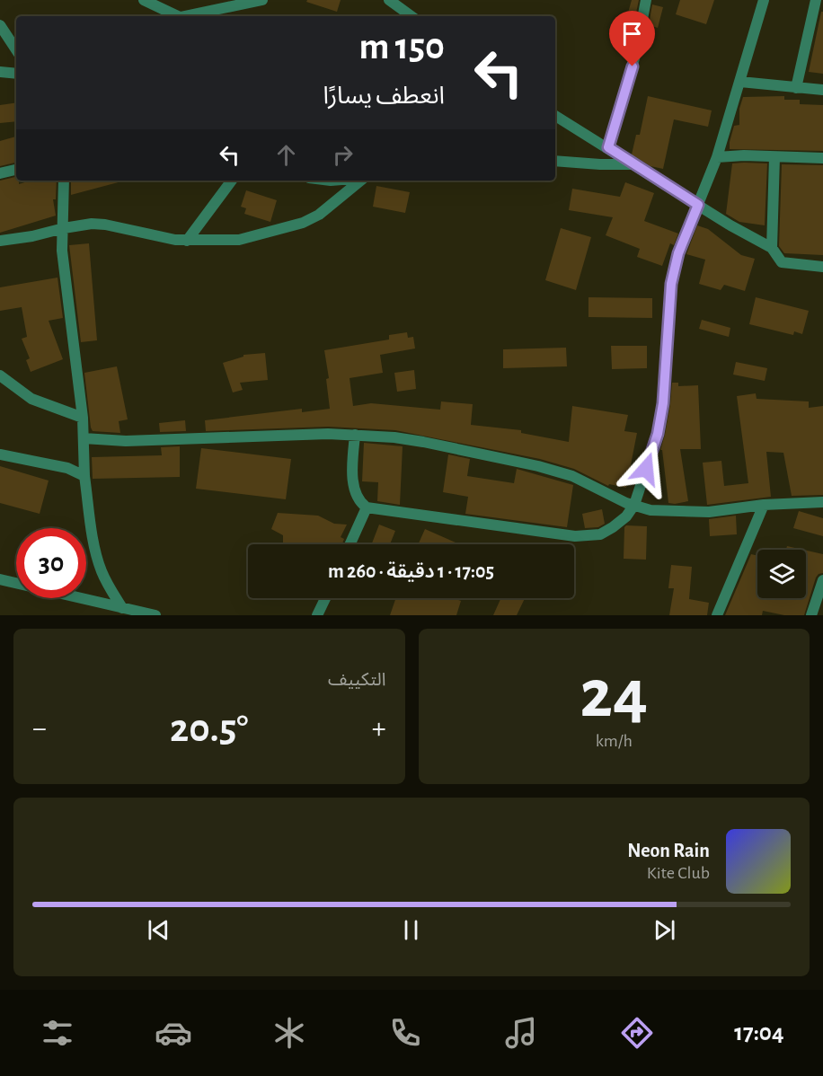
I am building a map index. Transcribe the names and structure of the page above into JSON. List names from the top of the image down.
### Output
{
  "page": {
    "turn": ["150 m", "انعطف يسارًا"],
    "limit": "30",
    "trip": "17:05 · 1 دقيقة · 260 m",
    "tile": [
      ["24", "km/h"],
      "التكييف"
    ],
    "heat": ["−", "20.5°", "+"],
    "song": ["Neon Rain", "Kite Club"],
    "tabs": "17:04"
  }
}
